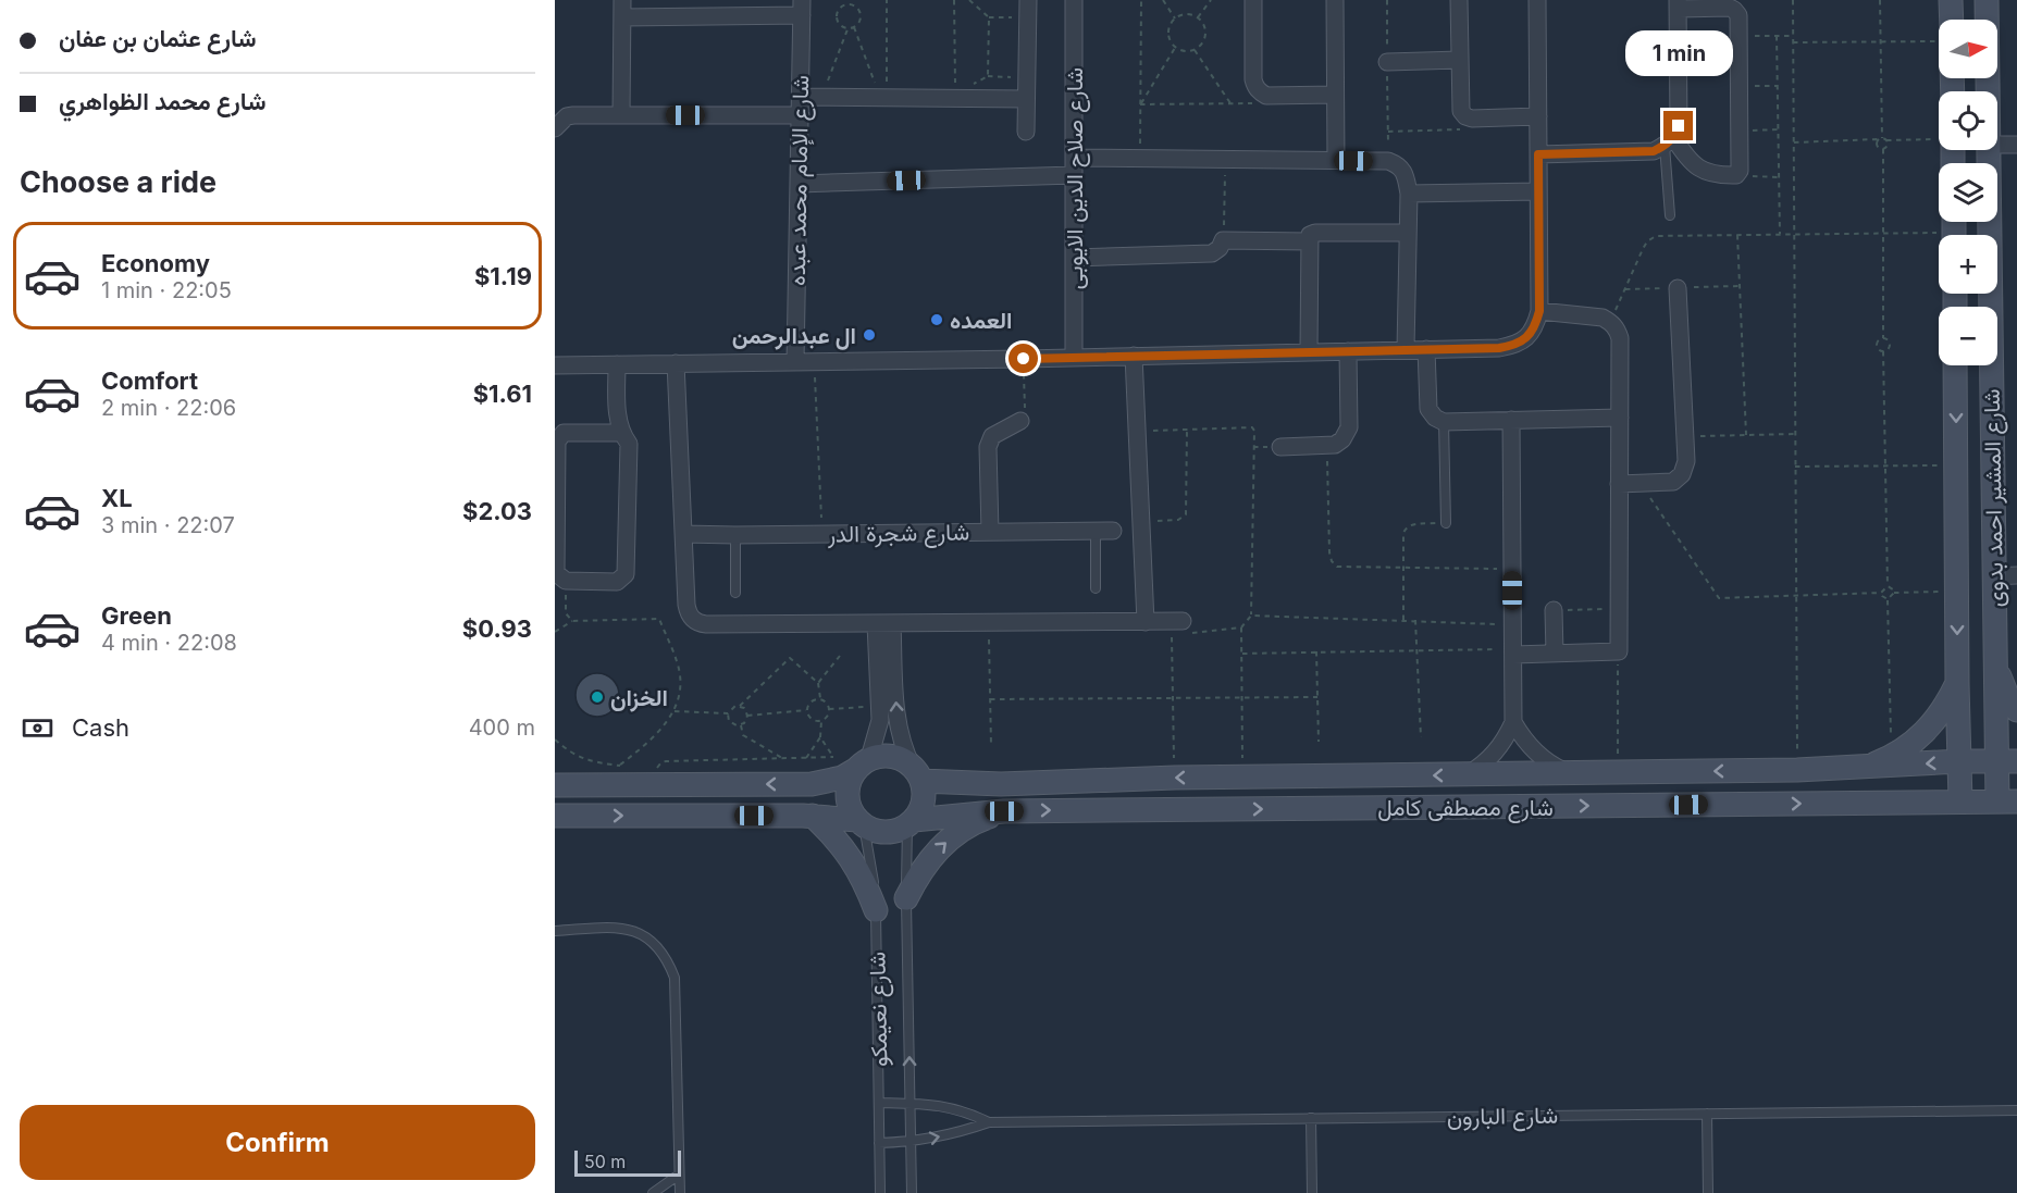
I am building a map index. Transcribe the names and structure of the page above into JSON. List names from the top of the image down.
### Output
{
  "streets": {
    "street": [
      "شارع صلاح الدين الايوبى",
      "شارع الإمام محمد عبده",
      "شارع المشير احمد بدوى",
      "شارع شجرة الدر",
      "شارع مصطفى كامل"
    ],
    "lane": ["شارع نعيمكو", "شارع البارون"]
  },
  "crossings": [
    ["شارع المشير احمد بدوى", "شارع مصطفى كامل"],
    ["شارع مصطفى كامل", "شارع نعيمكو"],
    ["شارع نعيمكو", "شارع البارون"]
  ],
  "places": ["العمده", "ال عبدالرحمن", "الخزان"],
  "scale_bar": "50 m",
  "north": "right",
  "page": {
    "banner": ["شارع عثمان بن عفان", "شارع محمد الظواهري"],
    "map_buttons": ["+", "−"],
    "bubble": "1 min",
    "heading": "Choose a ride",
    "list": [
      {
        "name": "Economy",
        "note": "1 min · 22:05",
        "value": "$1.19"
      },
      {
        "name": "Comfort",
        "note": "2 min · 22:06",
        "value": "$1.61"
      },
      {
        "name": "XL",
        "note": "3 min · 22:07",
        "value": "$2.03"
      },
      {
        "name": "Green",
        "note": "4 min · 22:08",
        "value": "$0.93"
      }
    ],
    "pay": ["Cash", "400 m"],
    "buttons": "Confirm",
    "scale": "50 m"
  }
}
